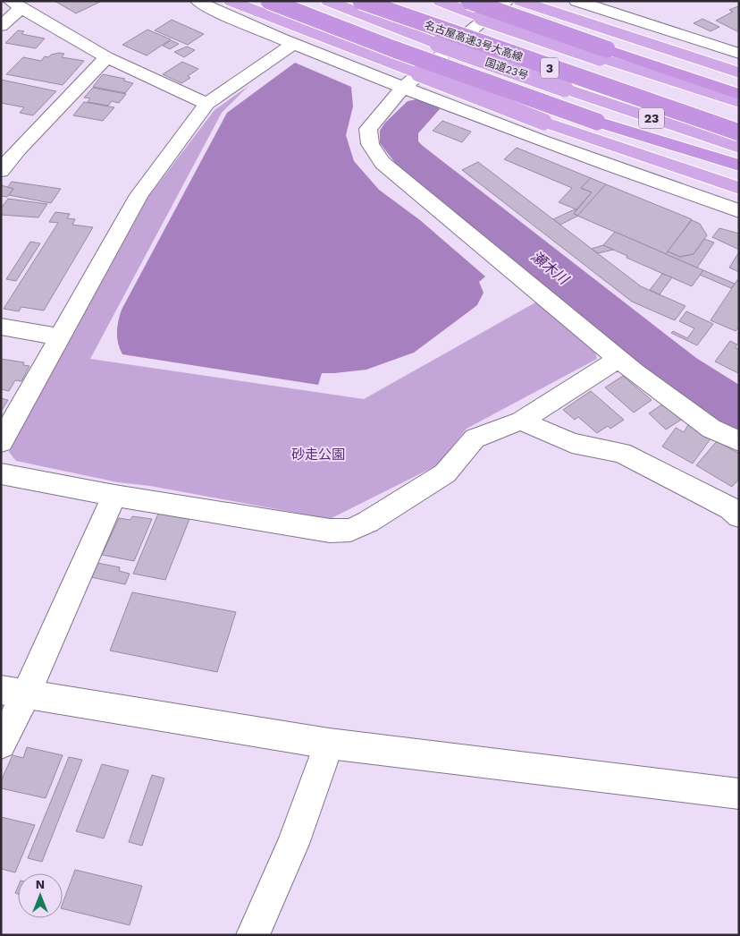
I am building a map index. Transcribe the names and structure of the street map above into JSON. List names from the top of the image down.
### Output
{
  "streets": {
    "highway": [
      "名古屋高速3号大高線",
      "3",
      "国道23号",
      "23"
    ]
  },
  "water": ["瀬木川"],
  "parks": ["砂走公園"],
  "north": "top"
}
